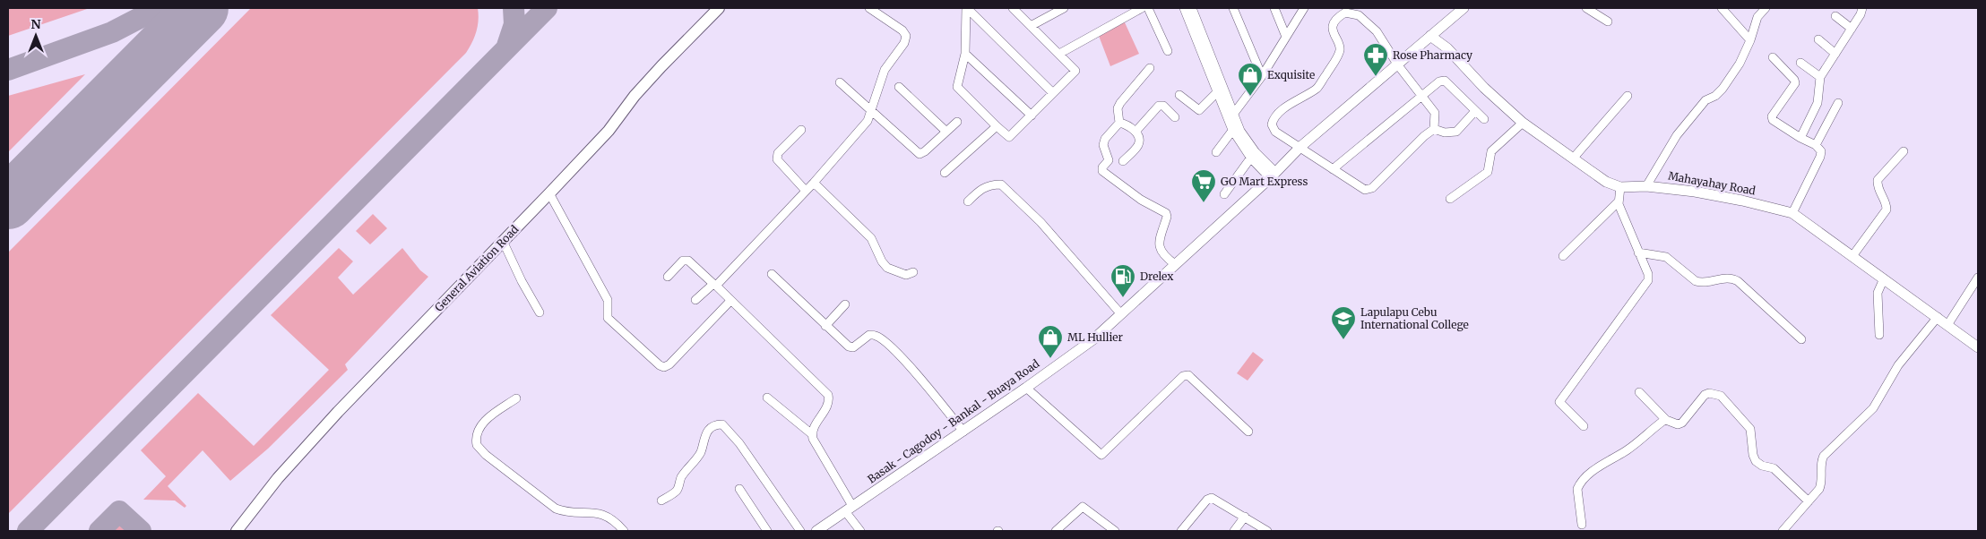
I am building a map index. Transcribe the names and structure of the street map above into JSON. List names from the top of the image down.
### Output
{
  "streets": {
    "main road": ["General Aviation Road"],
    "street": ["Mahayahay Road", "Basak - Cagodoy - Bankal - Buaya Road"]
  },
  "crossings": [
    ["Mahayahay Road", "Basak - Cagodoy - Bankal - Buaya Road"]
  ],
  "places": {
    "pharmacy": ["Rose Pharmacy"],
    "shop": ["Exquisite", "ML Hullier"],
    "supermarket": ["GO Mart Express"],
    "fuel station": ["Drelex"],
    "school or university": ["Lapulapu Cebu International College"]
  },
  "north": "top"
}
